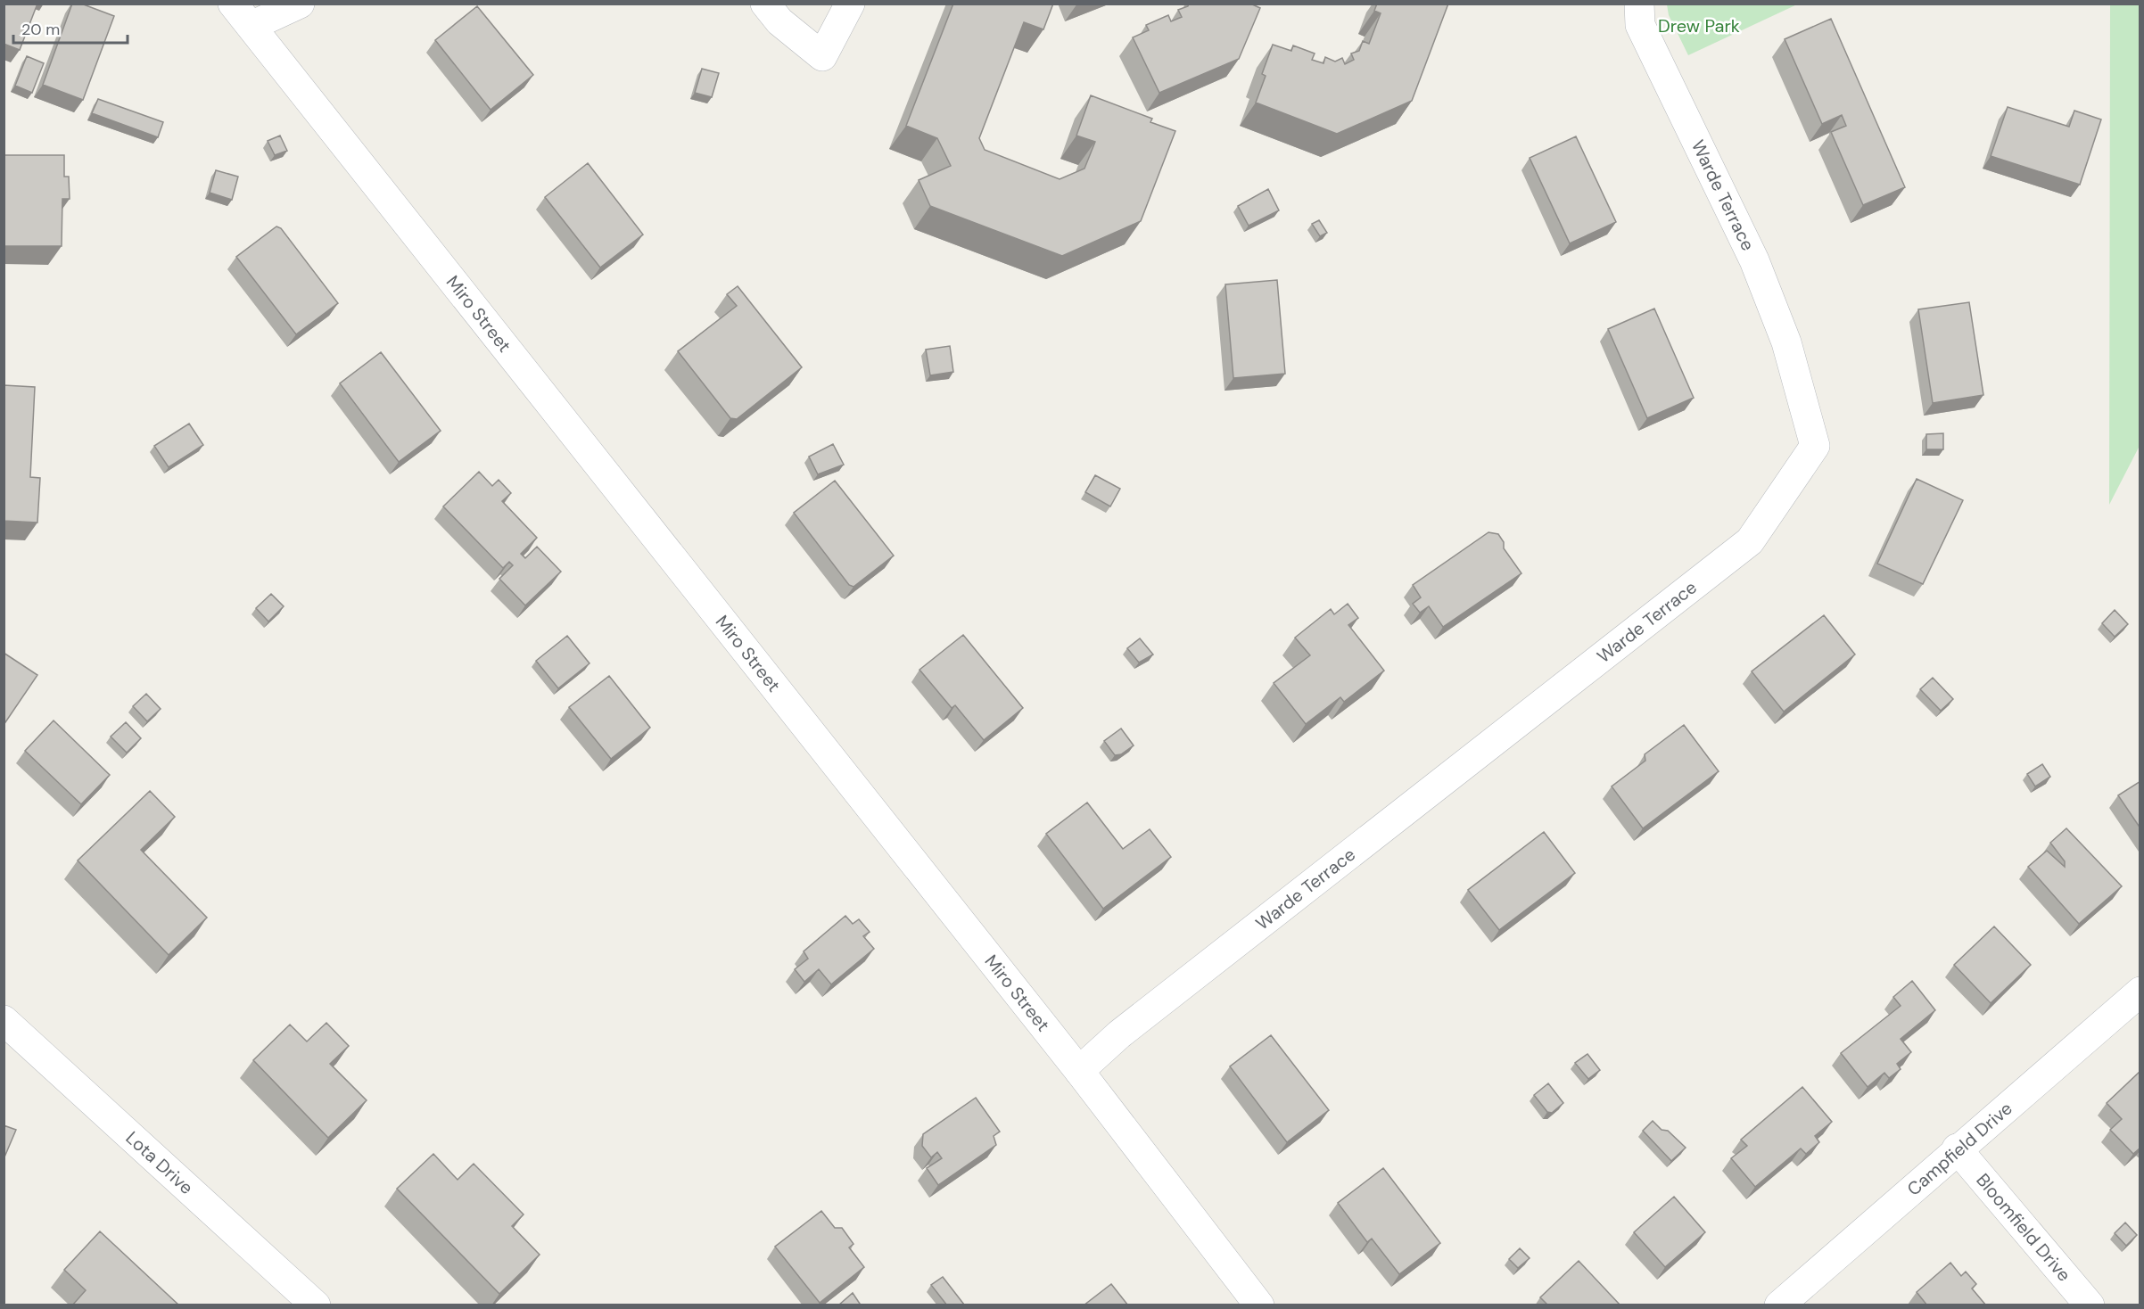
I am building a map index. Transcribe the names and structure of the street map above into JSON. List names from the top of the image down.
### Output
{
  "streets": {
    "street": [
      "Warde Terrace",
      "Miro Street",
      "Campfield Drive",
      "Lota Drive",
      "Bloomfield Drive"
    ]
  },
  "crossings": [
    ["Warde Terrace", "Miro Street"],
    ["Campfield Drive", "Bloomfield Drive"]
  ],
  "parks": ["Drew Park"],
  "scale_bar": "20 m"
}
